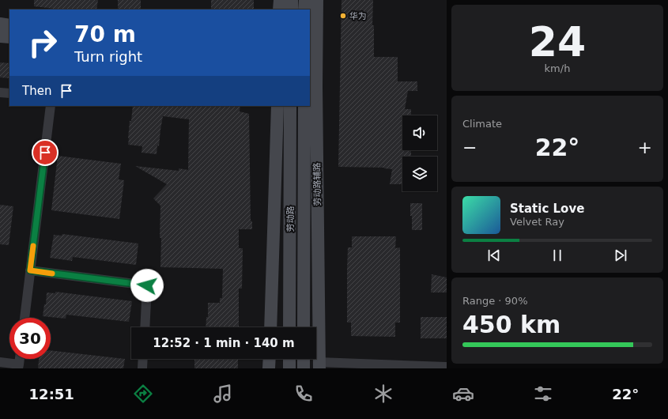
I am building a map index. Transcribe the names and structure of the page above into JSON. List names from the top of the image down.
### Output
{
  "streets": {
    "street": ["劳动路辅路", "劳动路"]
  },
  "places": ["华为"],
  "page": {
    "tile": [
      ["24", "km/h"],
      "Climate",
      ["Range · 90%", "450 km"]
    ],
    "turn": ["70 m", "Turn right"],
    "then": "Then",
    "heat": ["−", "22°", "+"],
    "song": ["Static Love", "Velvet Ray"],
    "limit": "30",
    "trip": "12:52 · 1 min · 140 m",
    "tabs": ["12:51", "22°"]
  }
}
